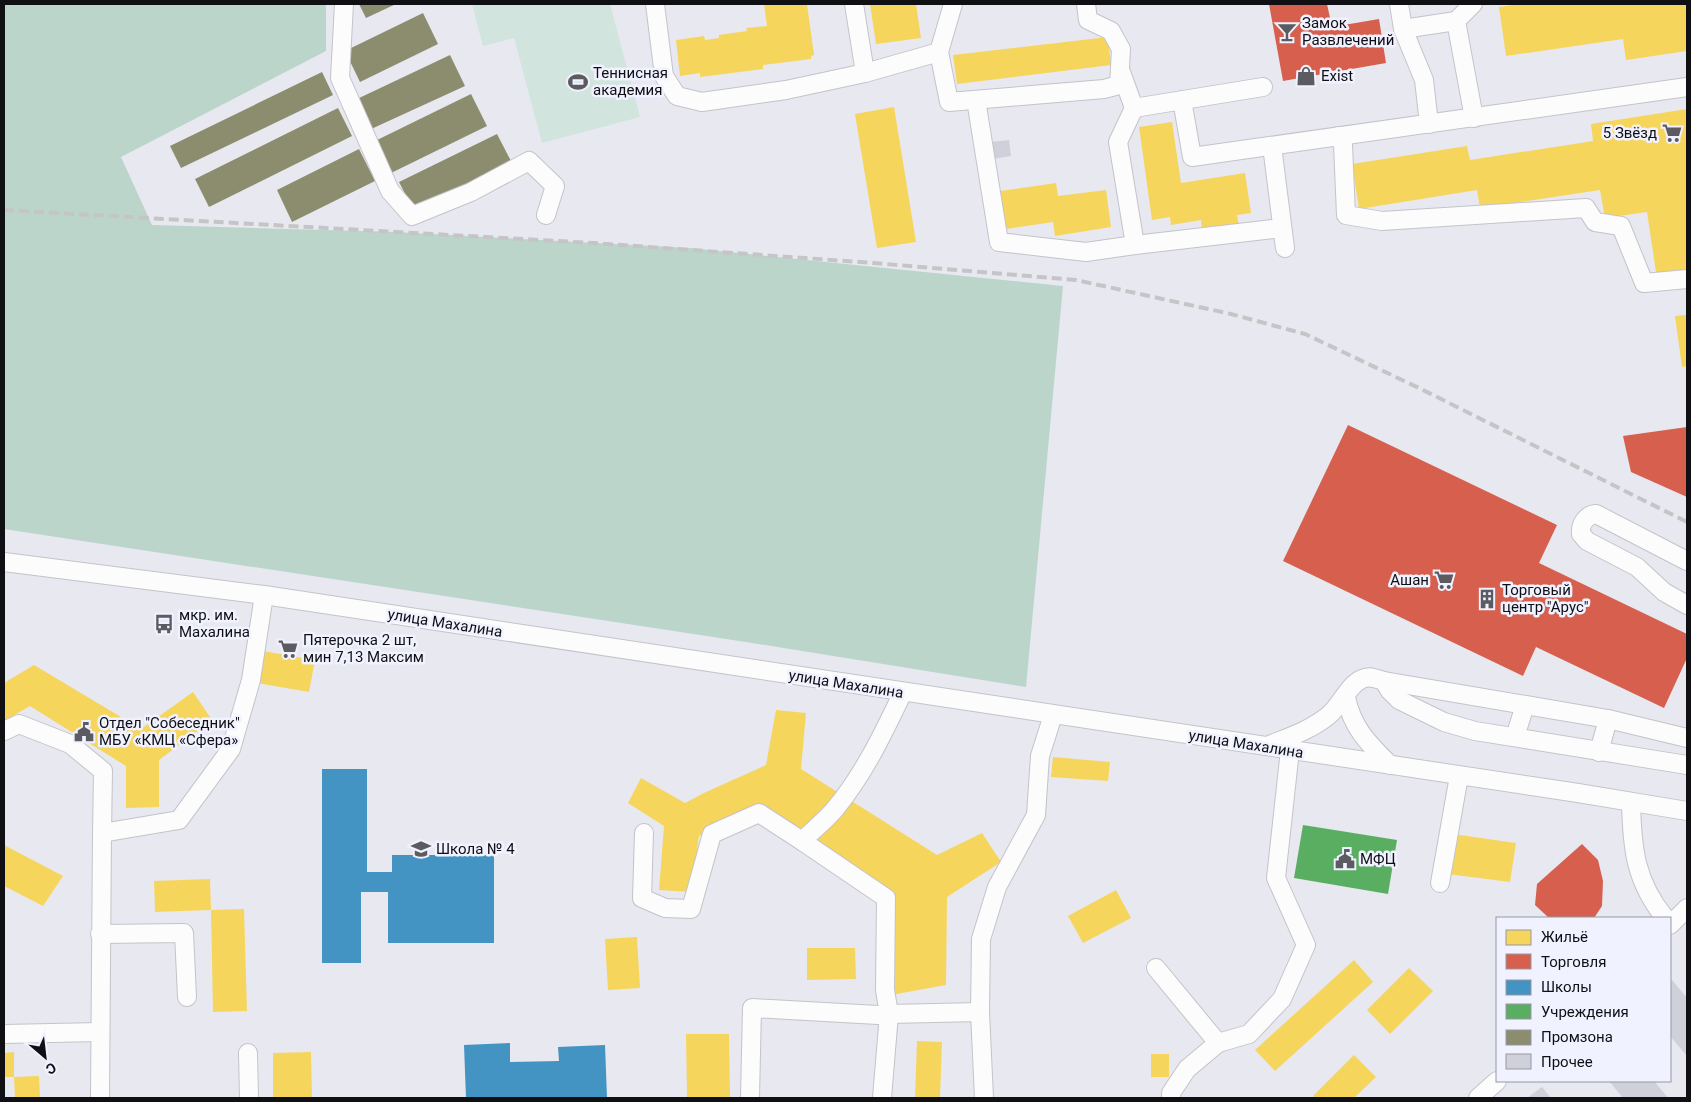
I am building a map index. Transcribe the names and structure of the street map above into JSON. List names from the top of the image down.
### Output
{
  "streets": {
    "street": ["улица Махалина"]
  },
  "places": {
    "bar": ["Замок Развлечений"],
    "shop": ["Exist"],
    "sports": ["Теннисная академия"],
    "supermarket": ["5 Звёзд", "Ашан", "Пятерочка 2 шт, мин 7,13 Максим"],
    "building": ["Торговый центр \"Арус\""],
    "bus stop": ["мкр. им. Махалина"],
    "public building": ["Отдел \"Собеседник\" МБУ «КМЦ «Сфера»", "МФЦ"],
    "school or university": ["Школа № 4"]
  },
  "legend": [
    "Жильё",
    "Торговля",
    "Школы",
    "Учреждения",
    "Промзона",
    "Прочее"
  ],
  "north": "bottom right"
}
